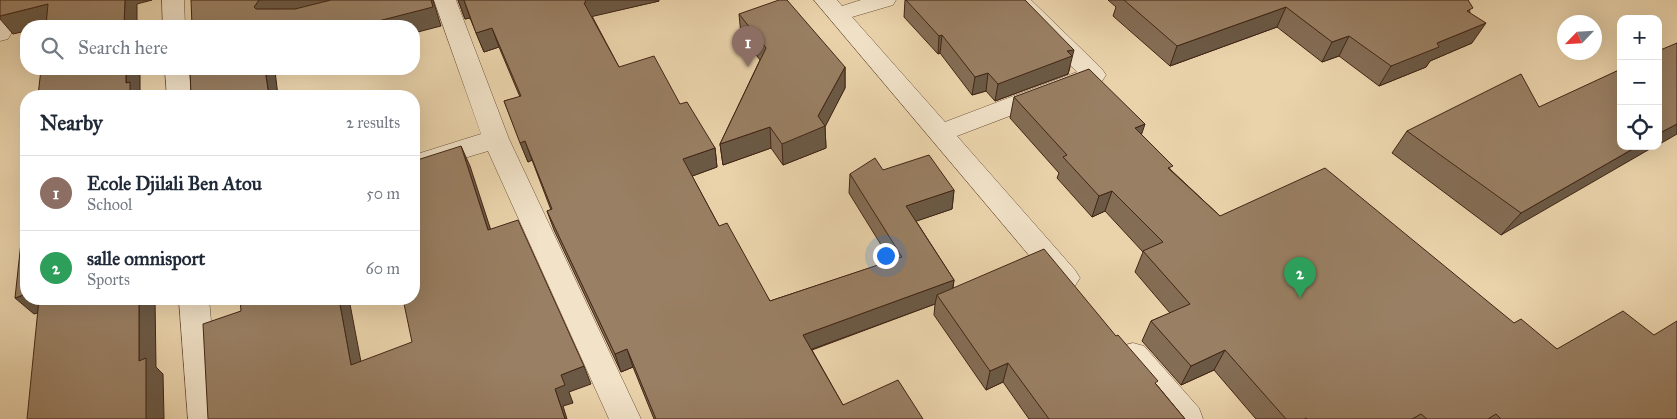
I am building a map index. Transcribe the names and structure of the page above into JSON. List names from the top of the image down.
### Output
{
  "north": "bottom left",
  "page": {
    "map_buttons": ["+", "−"],
    "search": "Search here",
    "pins": ["1", "2"],
    "heading": ["Nearby", "2 results"],
    "list": [
      {
        "mark": "1",
        "name": "Ecole Djilali Ben Atou",
        "note": "School",
        "value": "50 m"
      },
      {
        "mark": "2",
        "name": "salle omnisport",
        "note": "Sports",
        "value": "60 m"
      }
    ]
  }
}
